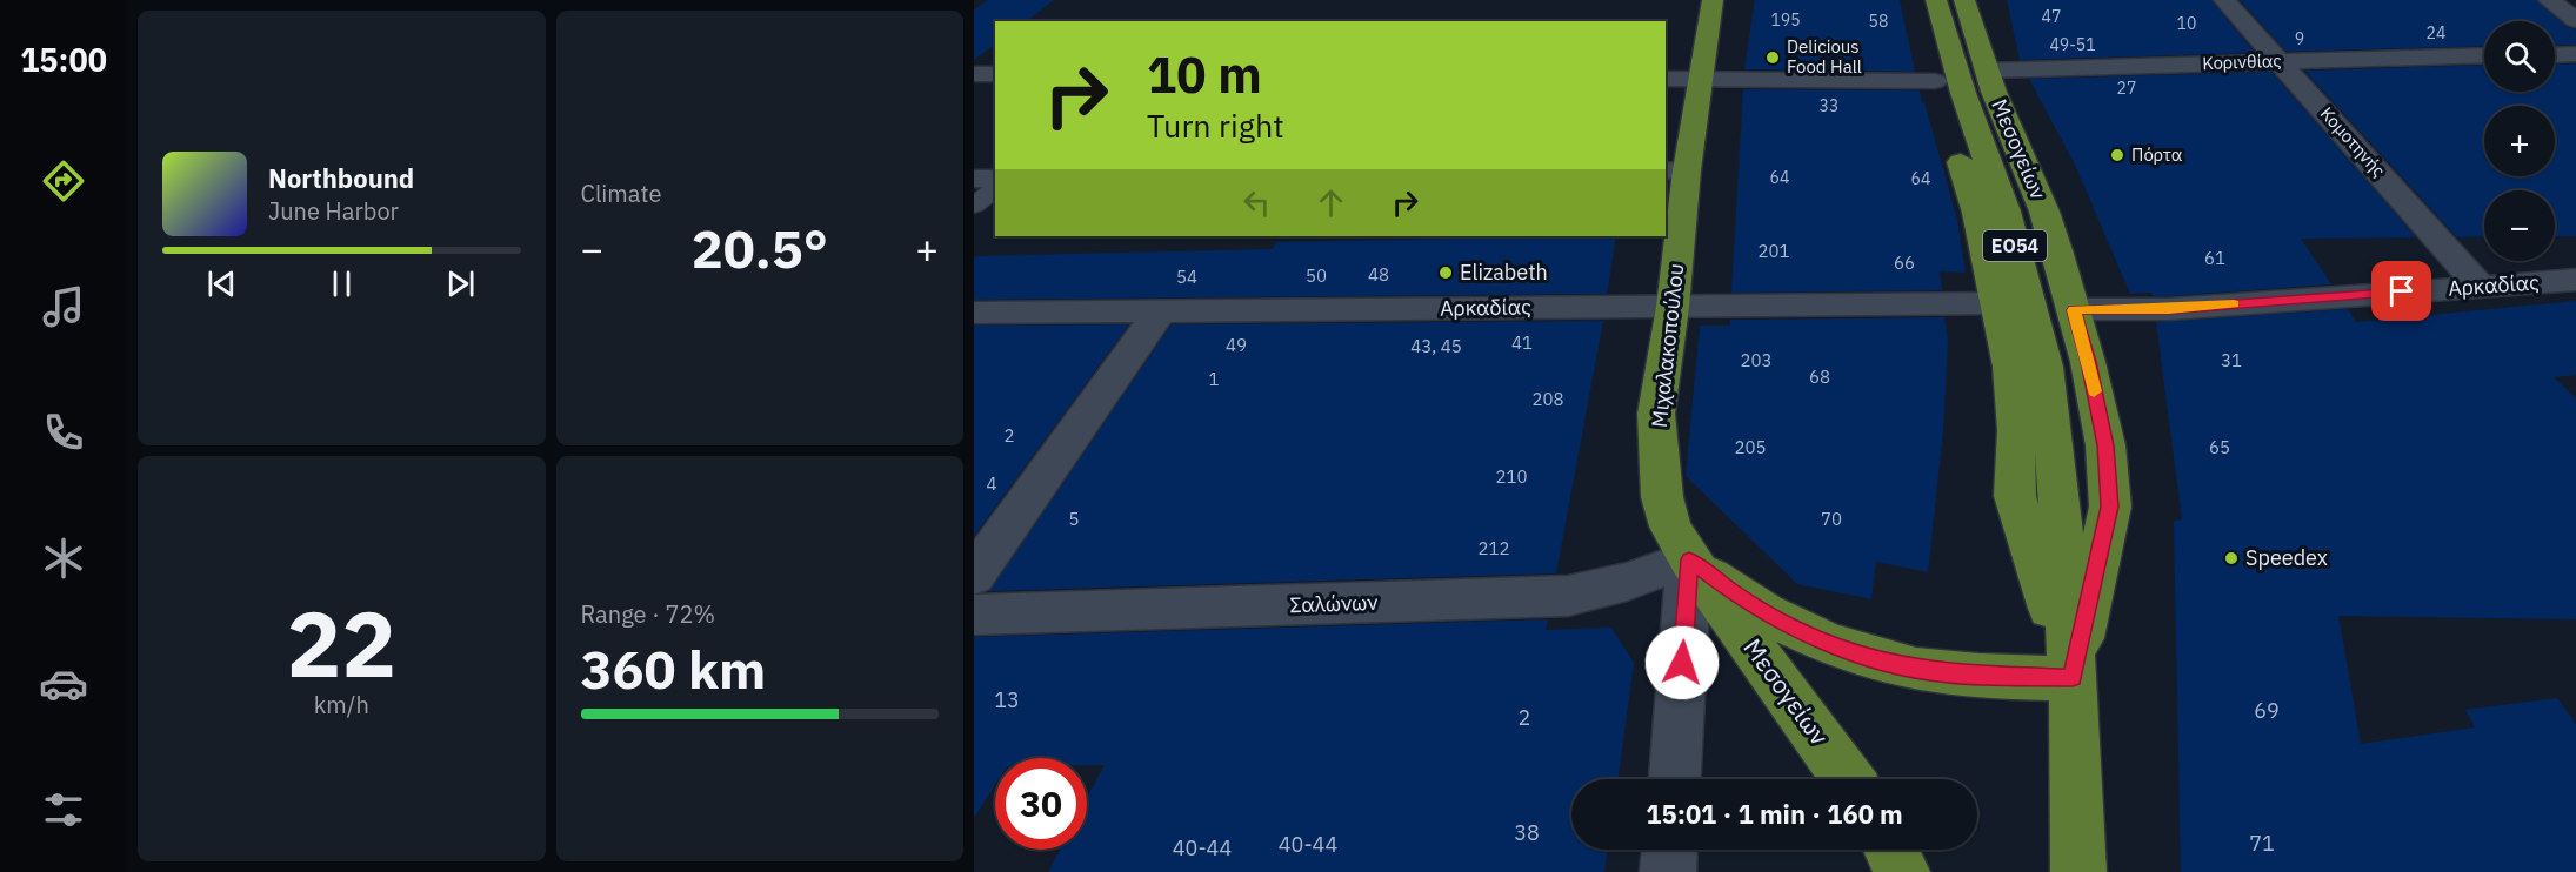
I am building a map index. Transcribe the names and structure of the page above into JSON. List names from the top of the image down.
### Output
{
  "streets": {
    "main road": ["Μεσογείων", "ΕΟ54", "Μιχαλακοπούλου"],
    "street": [
      "Κορινθίας",
      "Κομοτηνής",
      "Αρκαδίας",
      "Σαλώνων"
    ]
  },
  "crossings": [
    ["Κορινθίας", "Κομοτηνής"],
    ["Κορινθίας", "Μεσογείων"],
    ["Κομοτηνής", "Αρκαδίας"],
    ["Μεσογείων", "ΕΟ54"],
    ["Μεσογείων", "Αρκαδίας"],
    ["Μεσογείων", "Μιχαλακοπούλου"],
    ["Μεσογείων", "Σαλώνων"],
    ["ΕΟ54", "Αρκαδίας"],
    ["Αρκαδίας", "Μιχαλακοπούλου"],
    ["Μιχαλακοπούλου", "Σαλώνων"]
  ],
  "places": [
    "Delicious Food Hall",
    "Πόρτα",
    "Elizabeth",
    "Speedex"
  ],
  "house_numbers": [
    "47",
    "195",
    "58",
    "10",
    "24",
    "9",
    "49-51",
    "27",
    "33",
    "64",
    "64",
    "201",
    "61",
    "66",
    "48",
    "50",
    "54",
    "41",
    "49",
    "43, 45",
    "203",
    "31",
    "68",
    "1",
    "208",
    "2",
    "205",
    "65",
    "210",
    "4",
    "5",
    "70",
    "212",
    "13",
    "69",
    "2",
    "38",
    "71",
    "40-44",
    "40-44"
  ],
  "page": {
    "tabs": "15:00",
    "tile": [
      "Climate",
      ["22", "km/h"],
      ["Range · 72%", "360 km"]
    ],
    "map_buttons": ["+", "−"],
    "turn": ["10 m", "Turn right"],
    "song": ["Northbound", "June Harbor"],
    "heat": ["−", "20.5°", "+"],
    "limit": "30",
    "trip": "15:01 · 1 min · 160 m"
  }
}
